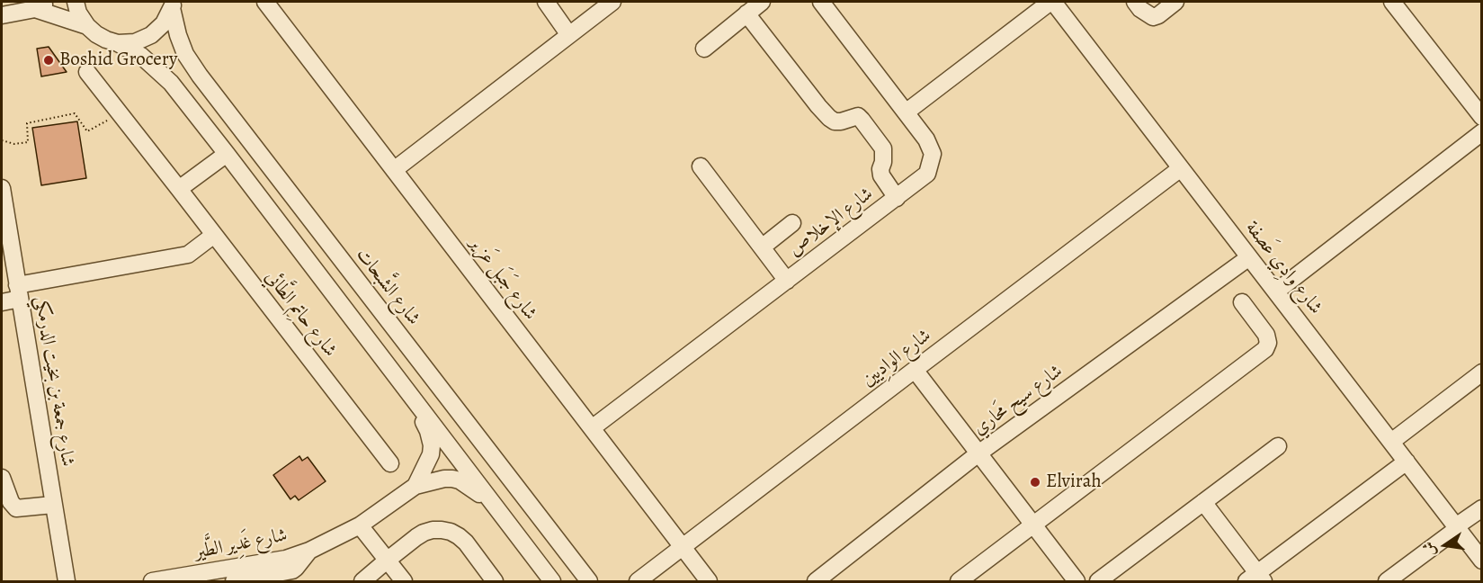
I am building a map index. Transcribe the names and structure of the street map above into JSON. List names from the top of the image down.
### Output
{
  "streets": {
    "street": [
      "شارع الإخلاص",
      "شارع وادِي عَصفة",
      "شارع جَبَل عَزير",
      "شارع الشَّبحات",
      "شارع حاتِم الطَّائي",
      "شارع الوادِيين",
      "شارع جمعة بن بخيت الدرمكي",
      "شارع سيح مَحاري",
      "شارع غَدِير الطَّير"
    ]
  },
  "crossings": [
    ["شارع الإخلاص", "شارع جَبَل عَزير"],
    ["شارع وادِي عَصفة", "شارع الوادِيين"],
    ["شارع وادِي عَصفة", "شارع سيح مَحاري"],
    ["شارع جَبَل عَزير", "شارع الوادِيين"]
  ],
  "places": ["Boshid Grocery", "Elvirah"],
  "north": "left"
}
